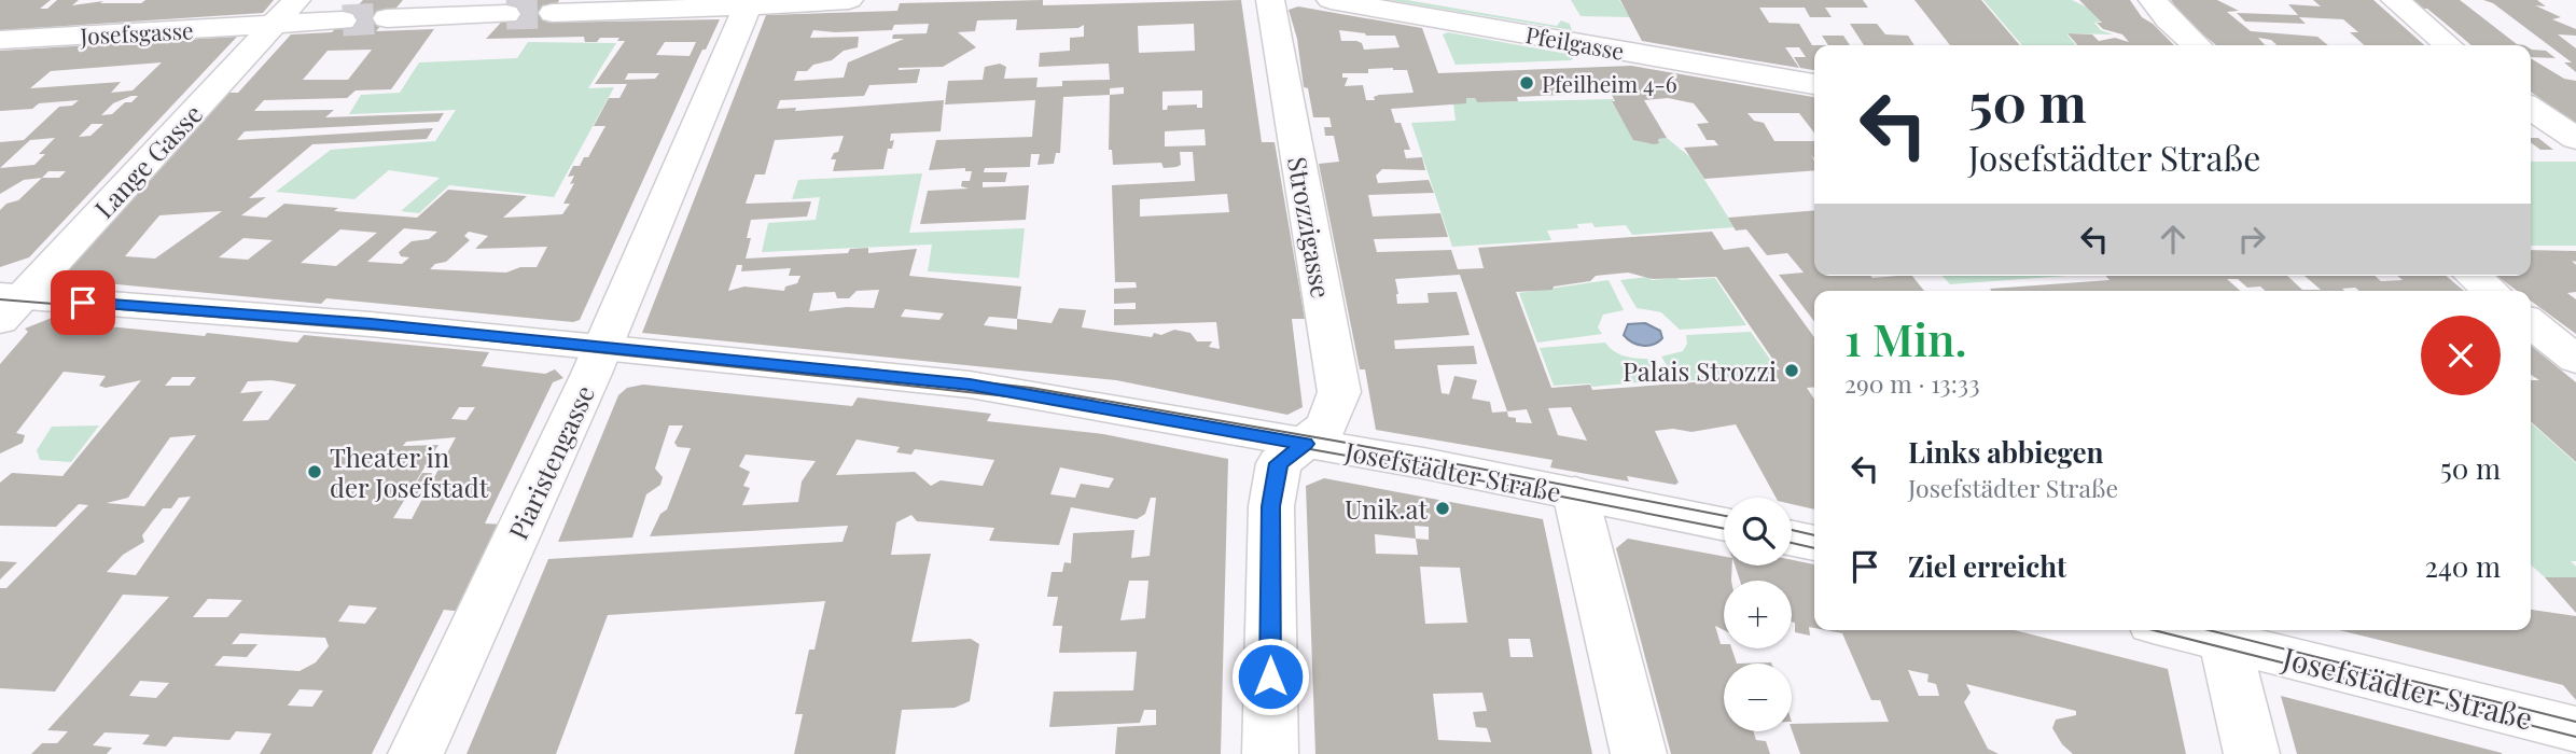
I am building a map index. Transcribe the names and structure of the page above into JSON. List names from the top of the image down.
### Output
{
  "streets": {
    "street": [
      "Josefsgasse",
      "Pfeilgasse",
      "Lange Gasse",
      "Strozzigasse",
      "Piaristengasse",
      "Josefstädter Straße"
    ]
  },
  "crossings": [
    ["Josefsgasse", "Lange Gasse"],
    ["Lange Gasse", "Josefstädter Straße"],
    ["Strozzigasse", "Josefstädter Straße"],
    ["Piaristengasse", "Josefstädter Straße"]
  ],
  "places": [
    "Pfeilheim 4-6",
    "Palais Strozzi",
    "Theater in der Josefstadt",
    "Unik.at"
  ],
  "page": {
    "turn": ["50 m", "Josefstädter Straße"],
    "heading": ["1 Min.", "290 m · 13:33"],
    "list": [
      {
        "name": "Links abbiegen",
        "note": "Josefstädter Straße",
        "value": "50 m"
      },
      {
        "name": "Ziel erreicht",
        "value": "240 m"
      }
    ],
    "map_buttons": ["+", "−"]
  }
}
